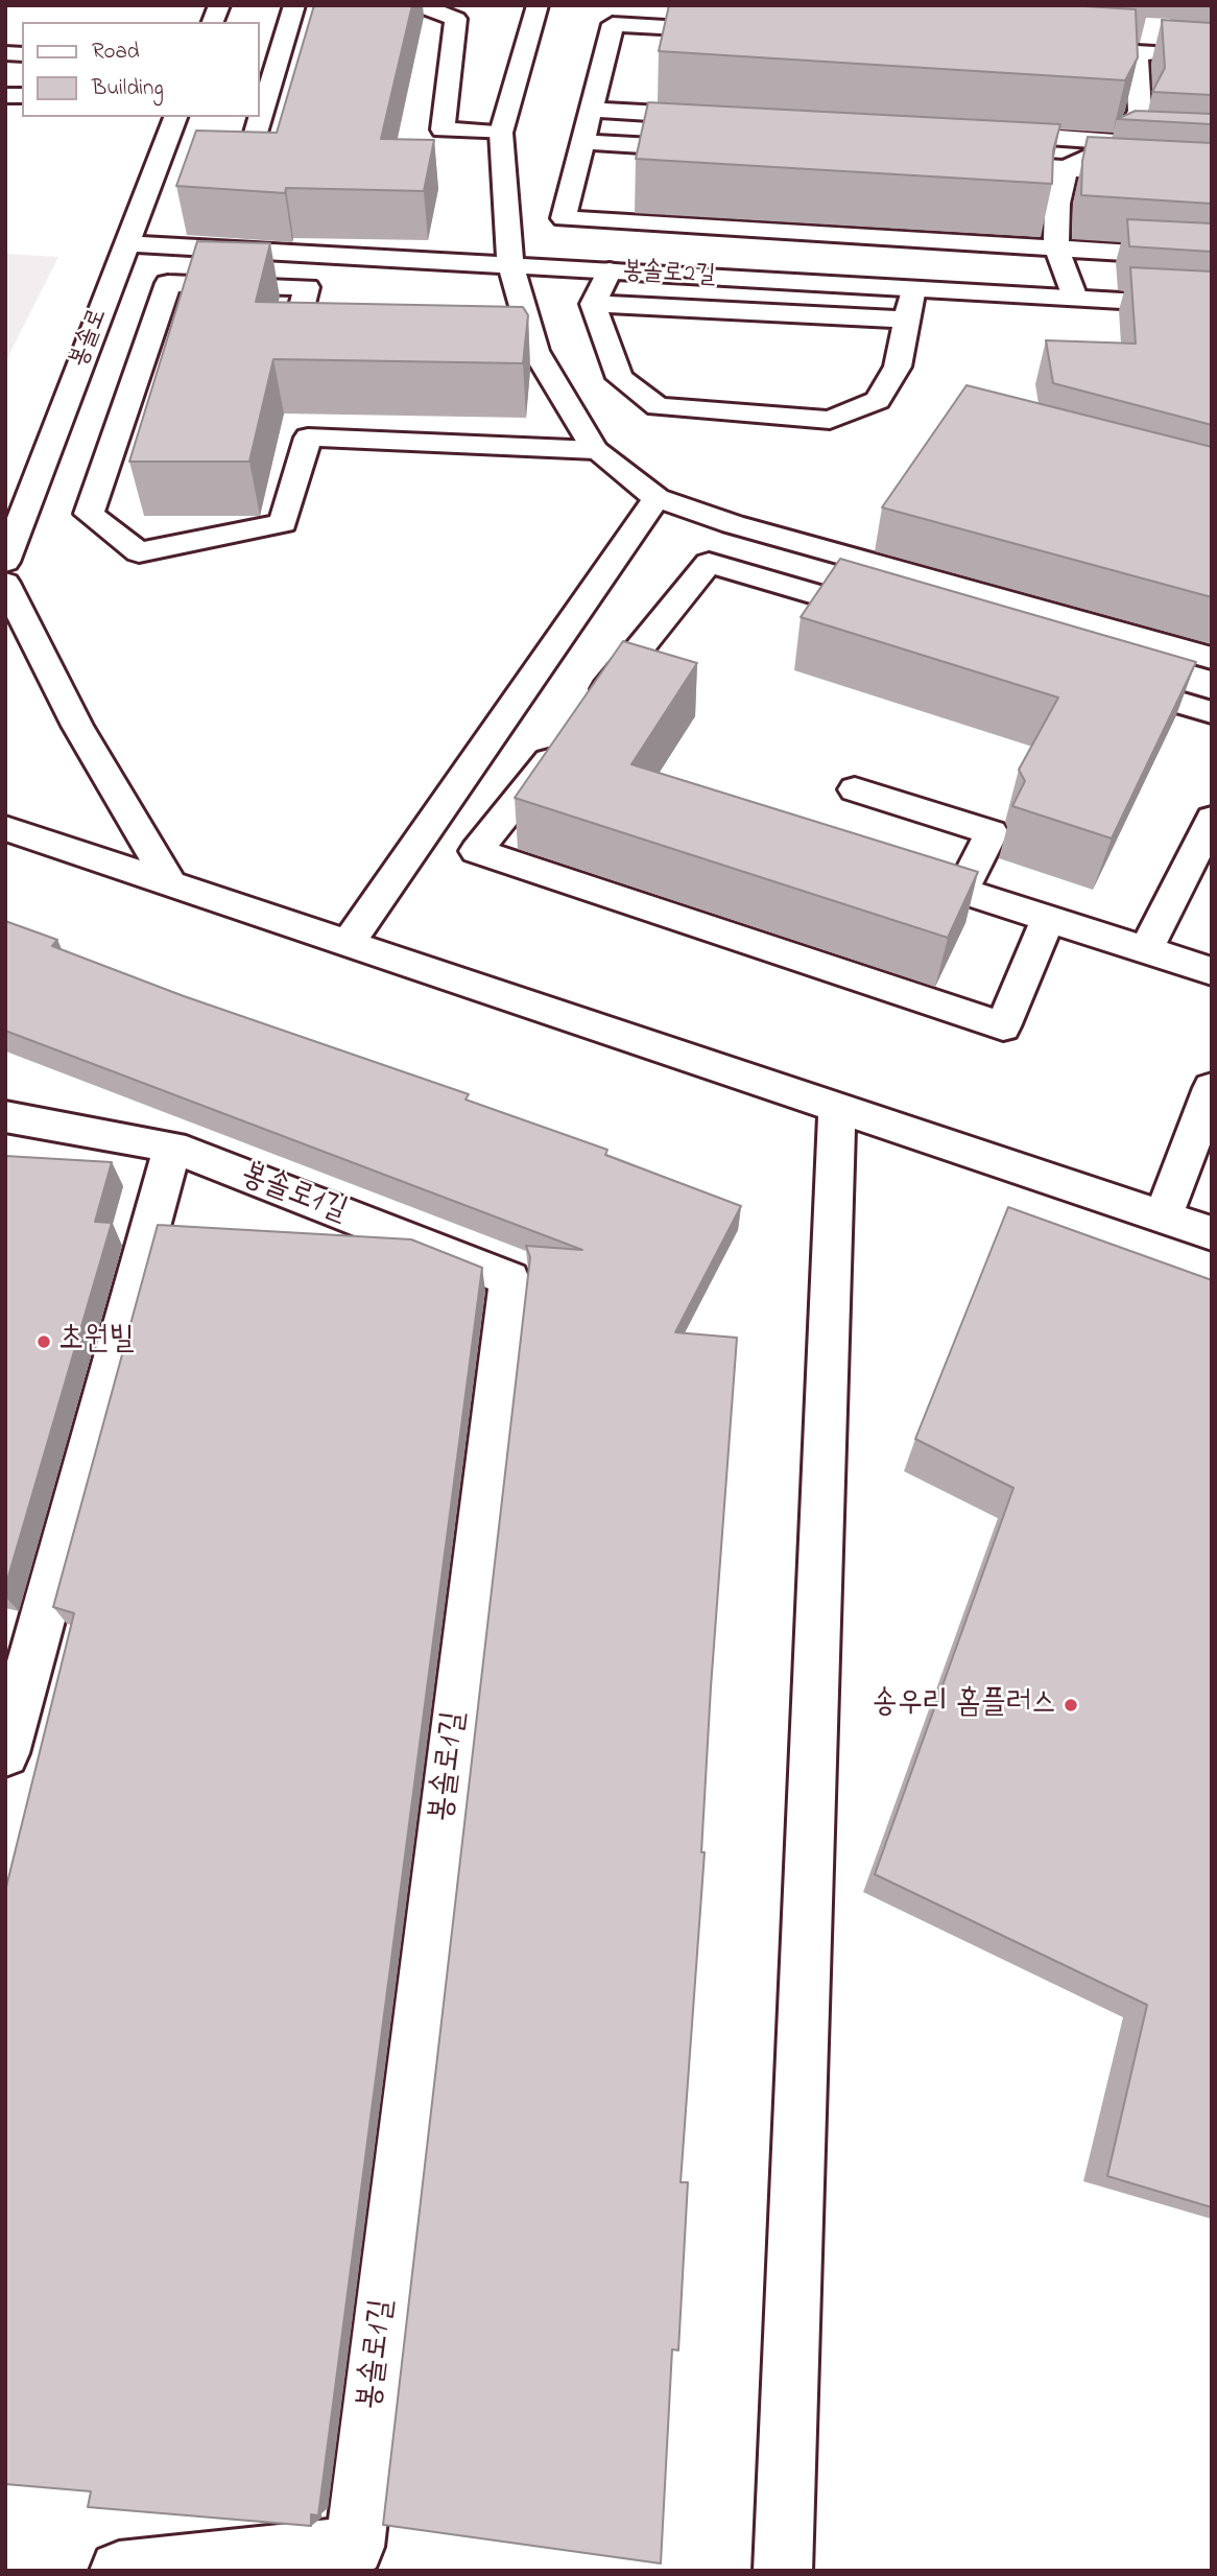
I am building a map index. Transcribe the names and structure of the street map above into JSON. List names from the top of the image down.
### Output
{
  "streets": {
    "street": ["봉솔로2길", "봉솔로", "봉솔로1길"]
  },
  "crossings": [
    ["봉솔로2길", "봉솔로"]
  ],
  "places": ["초원빌", "송우리 홈플러스"],
  "legend": ["Road", "Building"]
}
